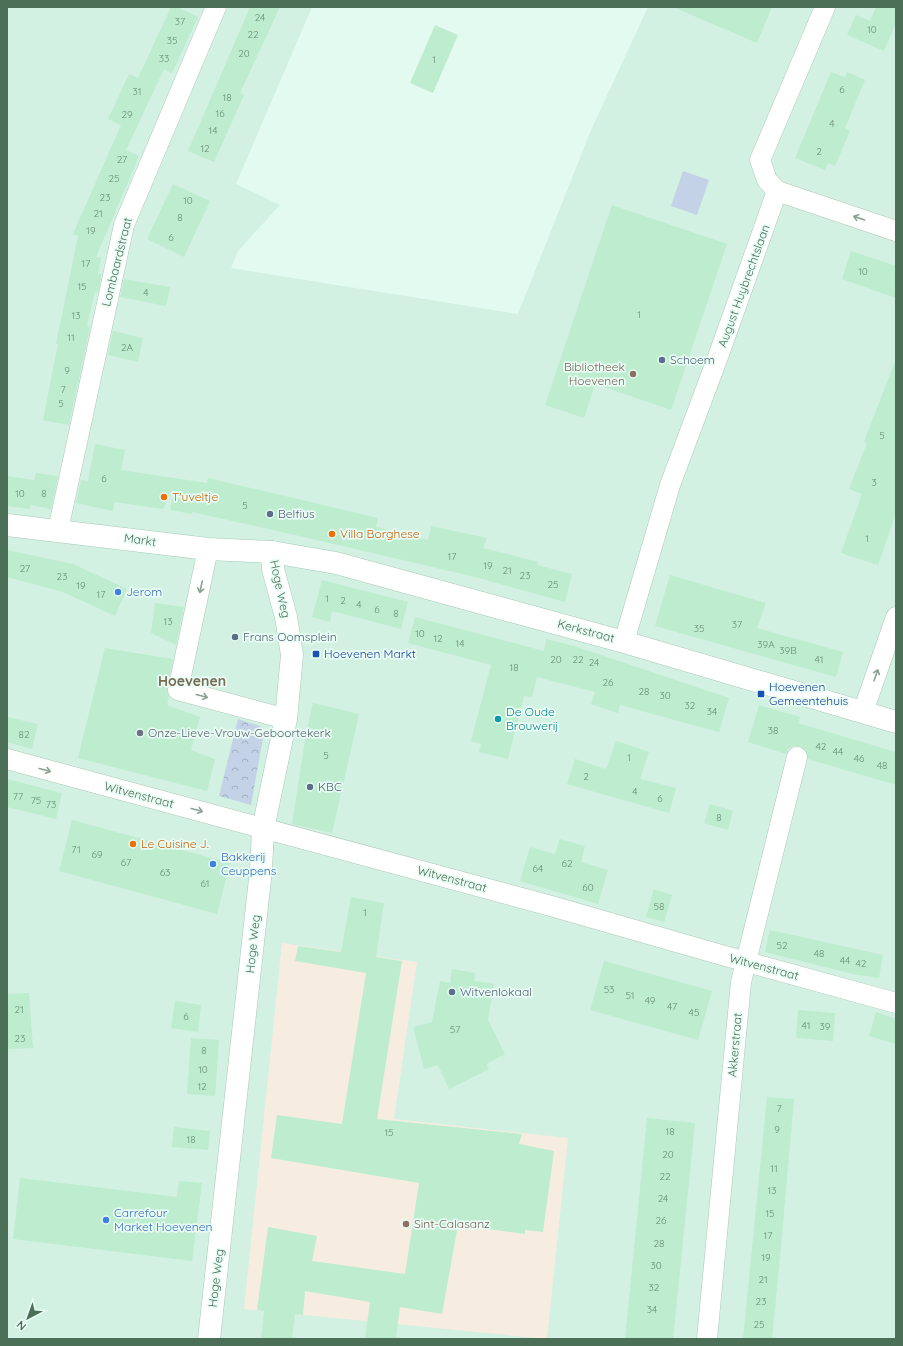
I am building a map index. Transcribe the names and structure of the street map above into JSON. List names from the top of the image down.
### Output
{
  "streets": {
    "main road": ["Markt", "Hoge Weg", "Kerkstraat"],
    "street": [
      "Lombaardstraat",
      "August Huybrechtslaan",
      "Witvenstraat",
      "Akkerstraat"
    ]
  },
  "crossings": [
    ["Lombaardstraat", "Markt"],
    ["August Huybrechtslaan", "Kerkstraat"],
    ["Markt", "Hoge Weg"],
    ["Markt", "Kerkstraat"],
    ["Hoge Weg", "Kerkstraat"],
    ["Hoge Weg", "Witvenstraat"],
    ["Witvenstraat", "Akkerstraat"]
  ],
  "districts": ["Hoevenen"],
  "places": {
    "other": [
      "Schoem",
      "Bibliotheek Hoevenen",
      "T'uveltje",
      "Belfius",
      "Villa Borghese",
      "Jerom",
      "Frans Oomsplein",
      "De Oude Brouwerij",
      "Onze-Lieve-Vrouw-Geboortekerk",
      "KBC",
      "Le Cuisine J.",
      "Bakkerij Ceuppens",
      "Witvenlokaal",
      "Carrefour Market Hoevenen",
      "Sint-Calasanz"
    ],
    "transit": ["Hoevenen Markt", "Hoevenen Gemeentehuis"]
  },
  "house_numbers": [
    "24",
    "37",
    "10",
    "22",
    "35",
    "20",
    "33",
    "1",
    "6",
    "31",
    "18",
    "16",
    "29",
    "4",
    "14",
    "12",
    "2",
    "27",
    "25",
    "23",
    "10",
    "21",
    "8",
    "19",
    "6",
    "17",
    "10",
    "15",
    "4",
    "1",
    "13",
    "11",
    "2A",
    "9",
    "7",
    "5",
    "5",
    "6",
    "3",
    "10",
    "8",
    "5",
    "1",
    "17",
    "19",
    "27",
    "21",
    "23",
    "23",
    "25",
    "19",
    "17",
    "1",
    "2",
    "4",
    "6",
    "8",
    "13",
    "37",
    "35",
    "10",
    "12",
    "14",
    "39A",
    "39B",
    "20",
    "22",
    "41",
    "24",
    "18",
    "26",
    "28",
    "30",
    "32",
    "34",
    "38",
    "82",
    "42",
    "44",
    "5",
    "1",
    "46",
    "48",
    "2",
    "4",
    "77",
    "6",
    "75",
    "73",
    "8",
    "71",
    "69",
    "67",
    "62",
    "64",
    "63",
    "61",
    "60",
    "58",
    "1",
    "52",
    "48",
    "44",
    "42",
    "53",
    "51",
    "49",
    "47",
    "21",
    "45",
    "6",
    "41",
    "39",
    "57",
    "23",
    "8",
    "10",
    "12",
    "7",
    "9",
    "18",
    "15",
    "18",
    "20",
    "11",
    "22",
    "13",
    "24",
    "15",
    "26",
    "17",
    "28",
    "19",
    "30",
    "21",
    "32",
    "23",
    "34",
    "25"
  ],
  "north": "bottom left"
}
